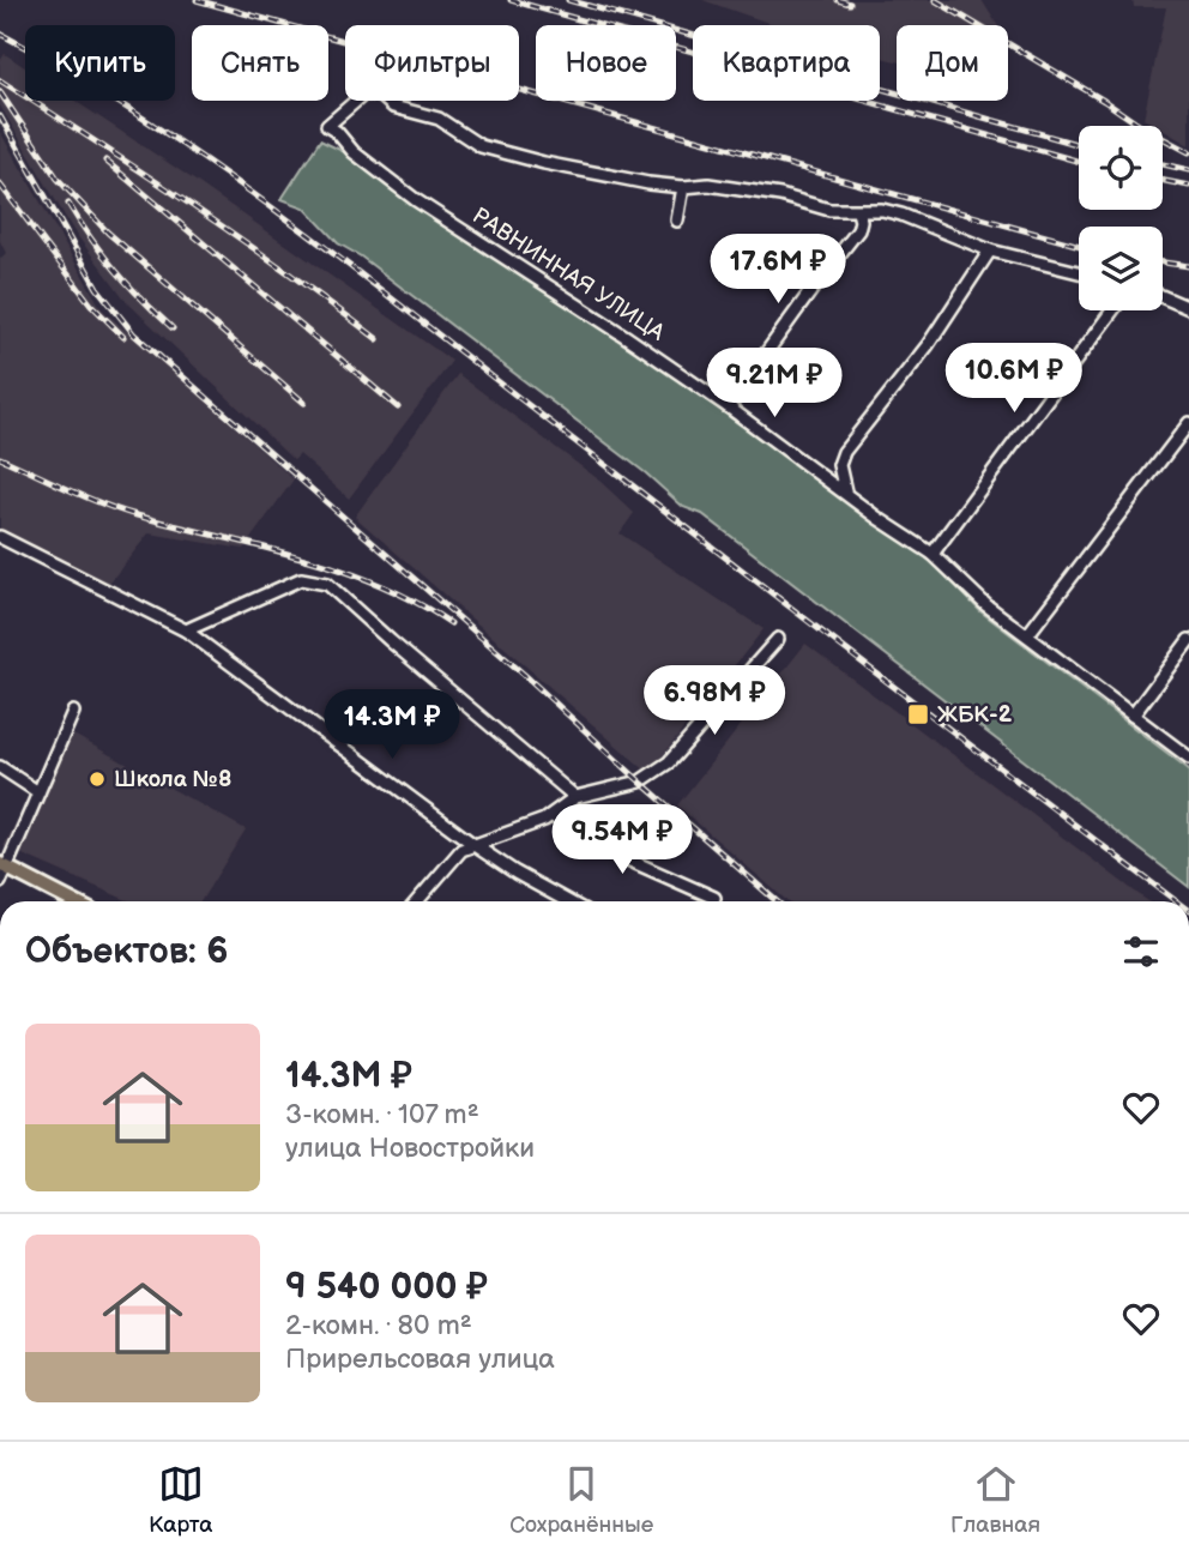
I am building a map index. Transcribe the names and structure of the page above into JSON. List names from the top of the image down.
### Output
{
  "streets": {
    "street": ["РАВНИННАЯ УЛИЦА"]
  },
  "places": {
    "transit": ["ЖБК-2"],
    "other": ["Школа №8"]
  },
  "page": {
    "chip": [
      "Купить",
      "Снять",
      "Фильтры",
      "Новое",
      "Квартира",
      "Дом"
    ],
    "price": [
      "17.6M ₽",
      "10.6M ₽",
      "9.21M ₽",
      "6.98M ₽",
      "14.3M ₽",
      "9.54M ₽"
    ],
    "heading": "Объектов: 6",
    "list": [
      {
        "name": "14.3M ₽",
        "note": "3-комн. · 107 m² · улица Новостройки"
      },
      {
        "name": "9 540 000 ₽",
        "note": "2-комн. · 80 m² · Прирельсовая улица"
      }
    ],
    "tabs": ["Карта", "Сохранённые", "Главная"]
  }
}
